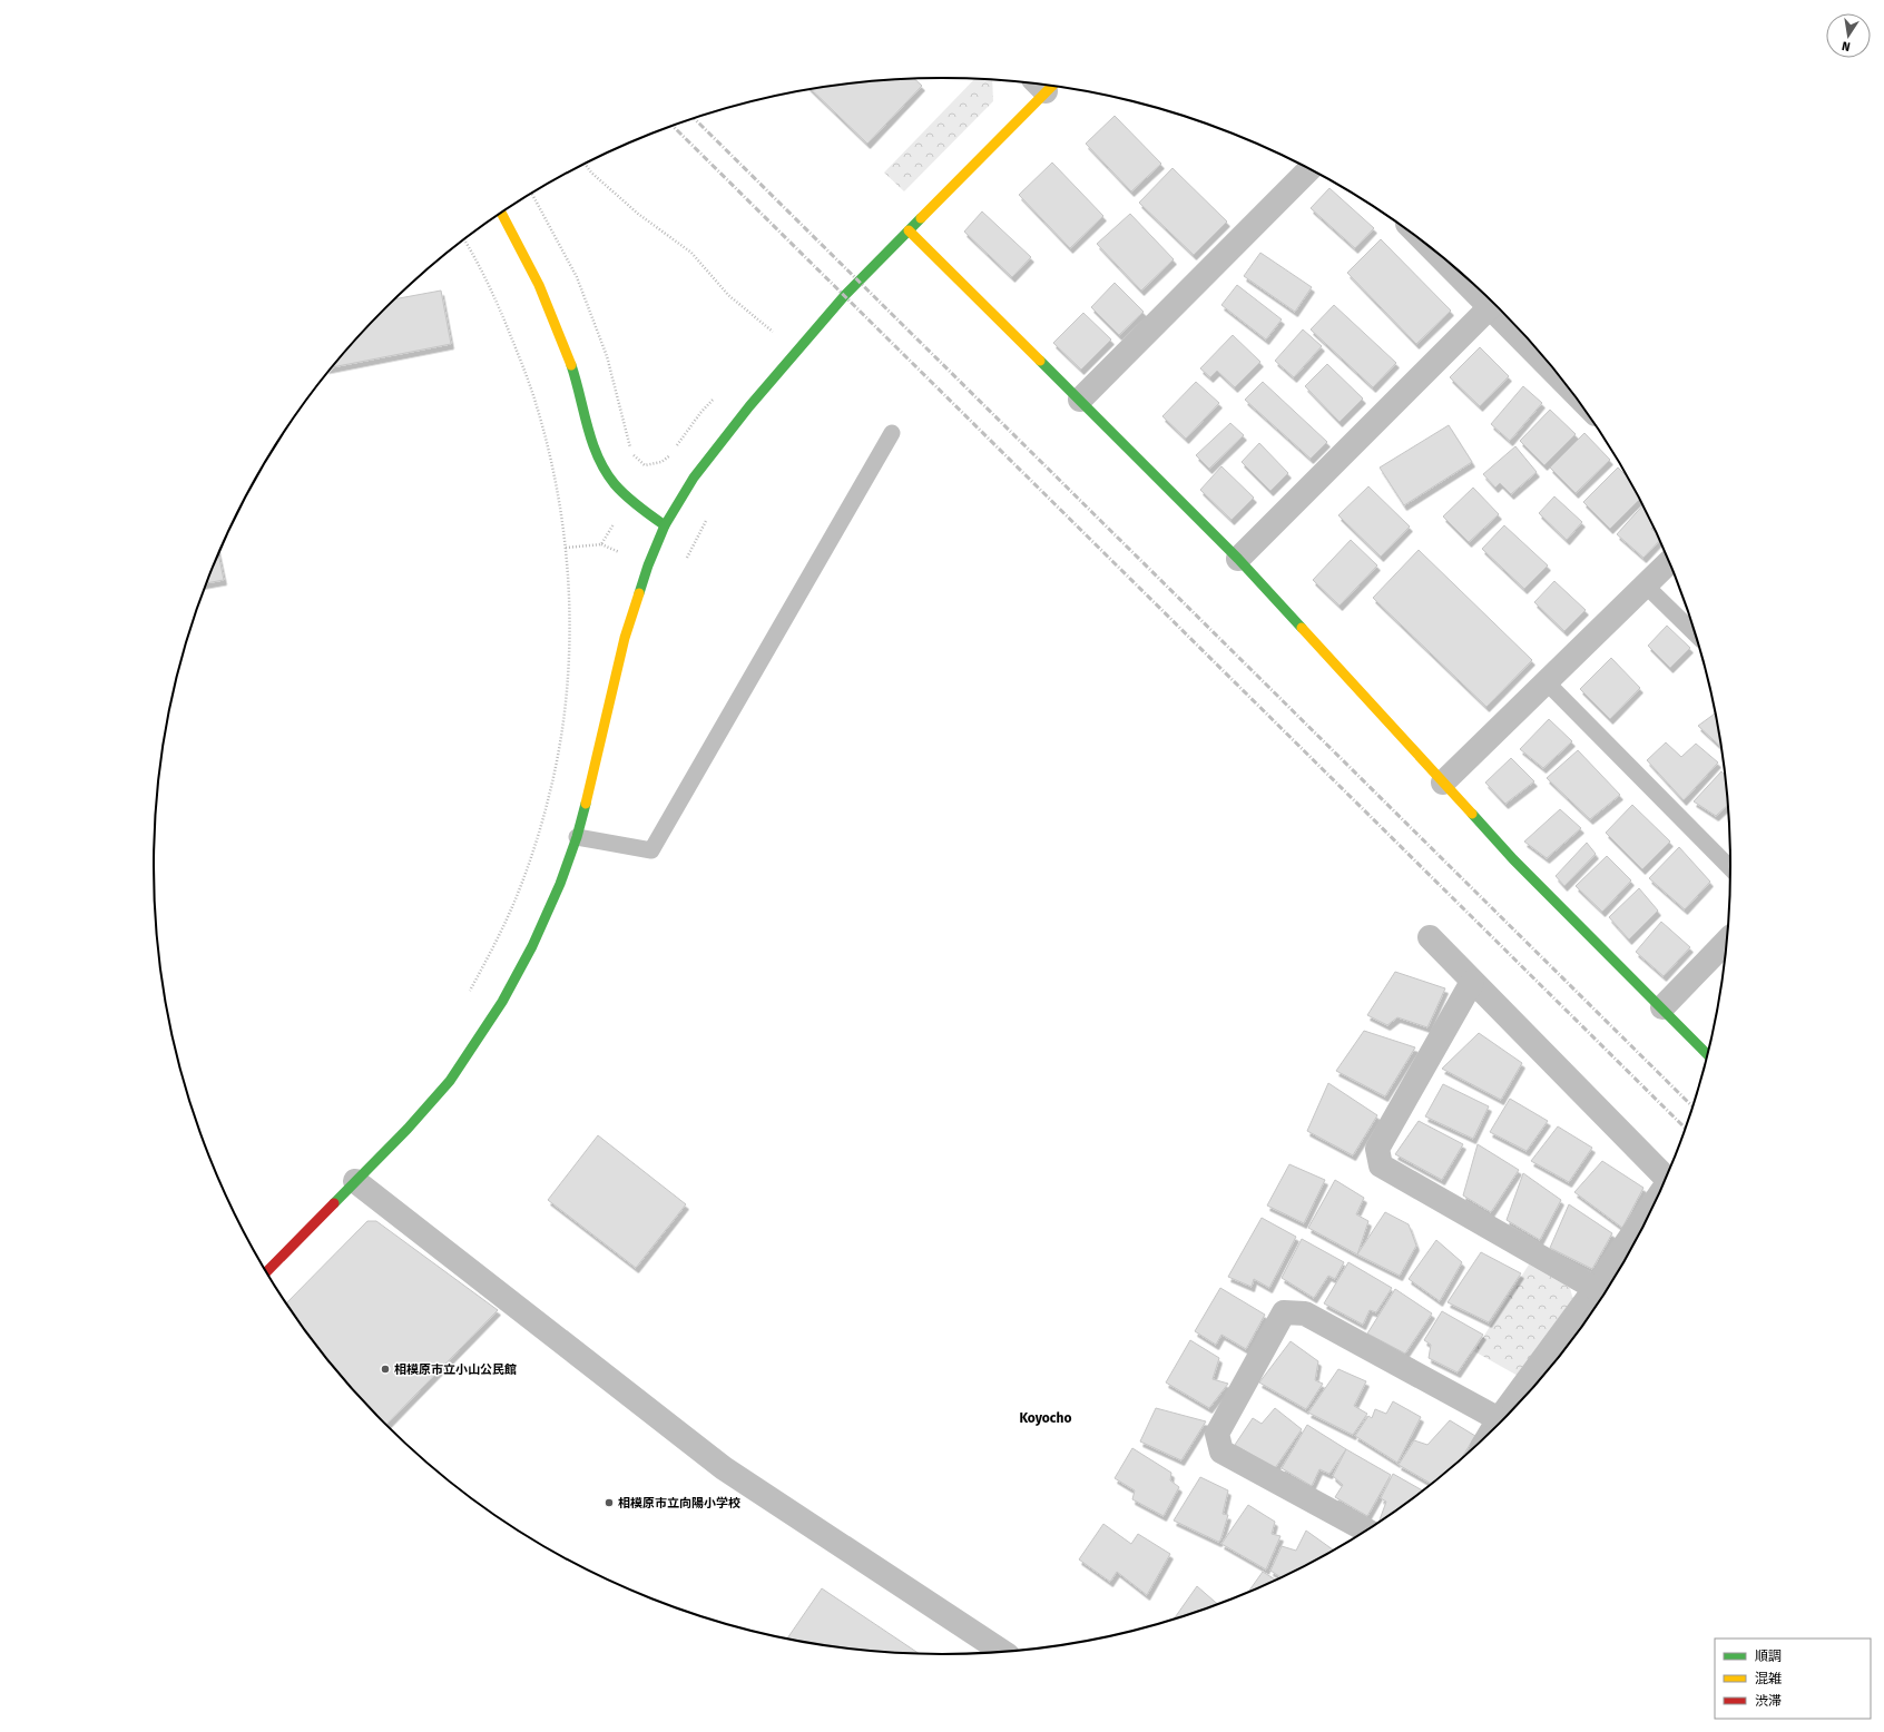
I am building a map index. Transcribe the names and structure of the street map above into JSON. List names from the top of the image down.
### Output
{
  "districts": ["Koyocho"],
  "places": ["相模原市立小山公民館", "相模原市立向陽小学校"],
  "legend": ["順調", "混雑", "渋滞"],
  "north": "bottom"
}
